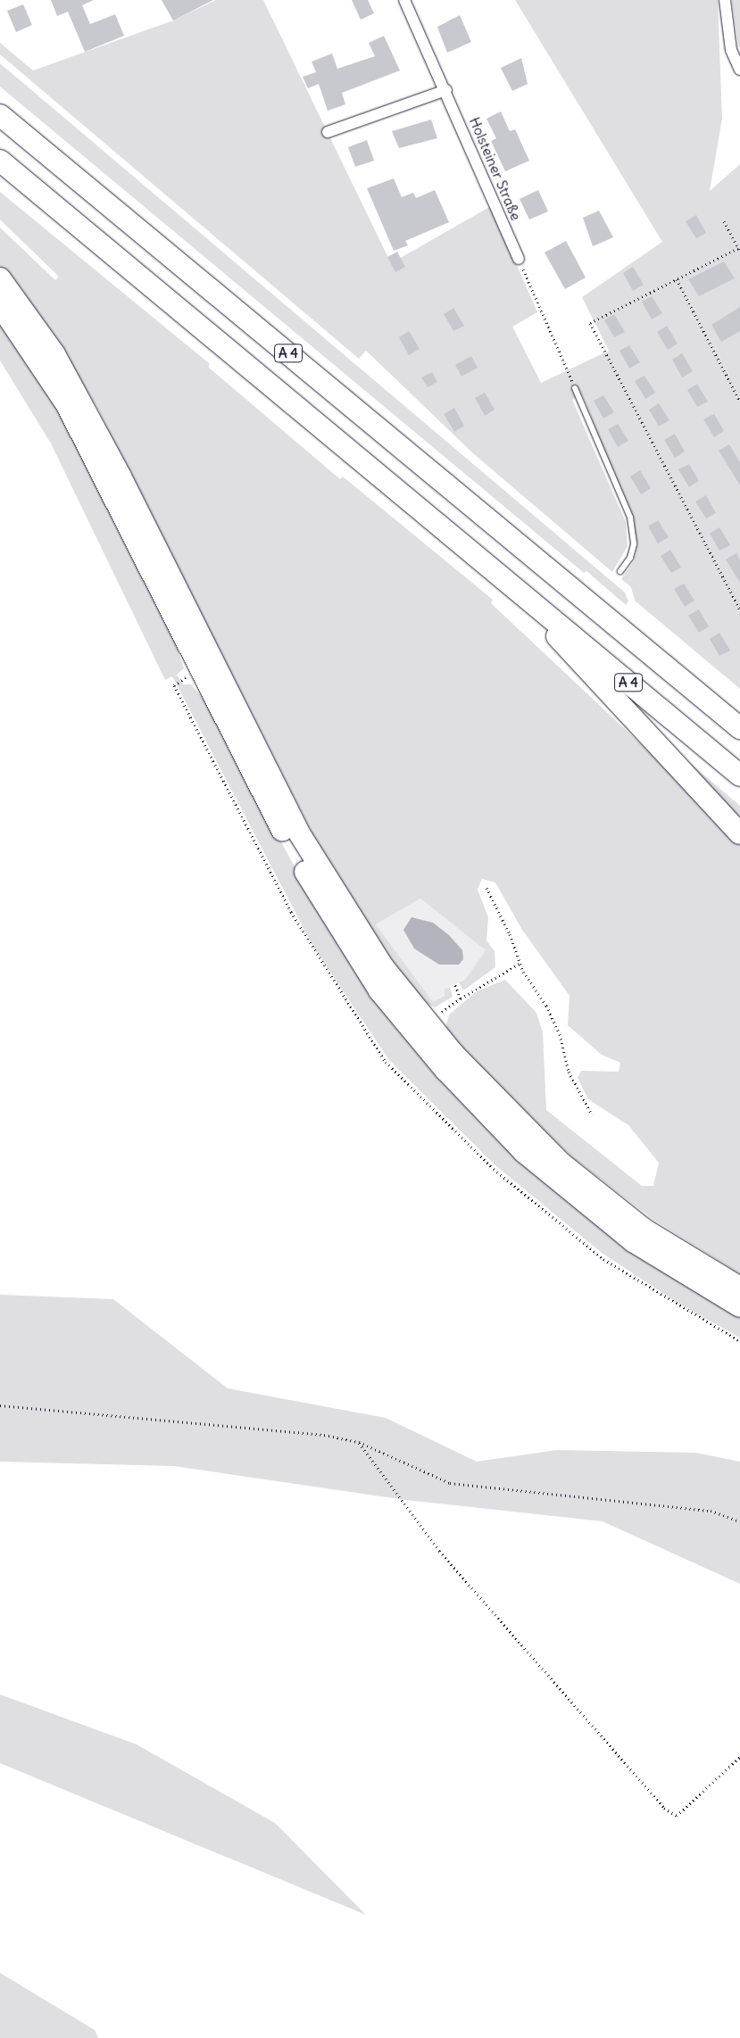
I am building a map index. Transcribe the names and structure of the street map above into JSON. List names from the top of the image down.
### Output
{
  "streets": {
    "highway": ["A 4"],
    "street": ["Holsteiner Straße"]
  }
}
